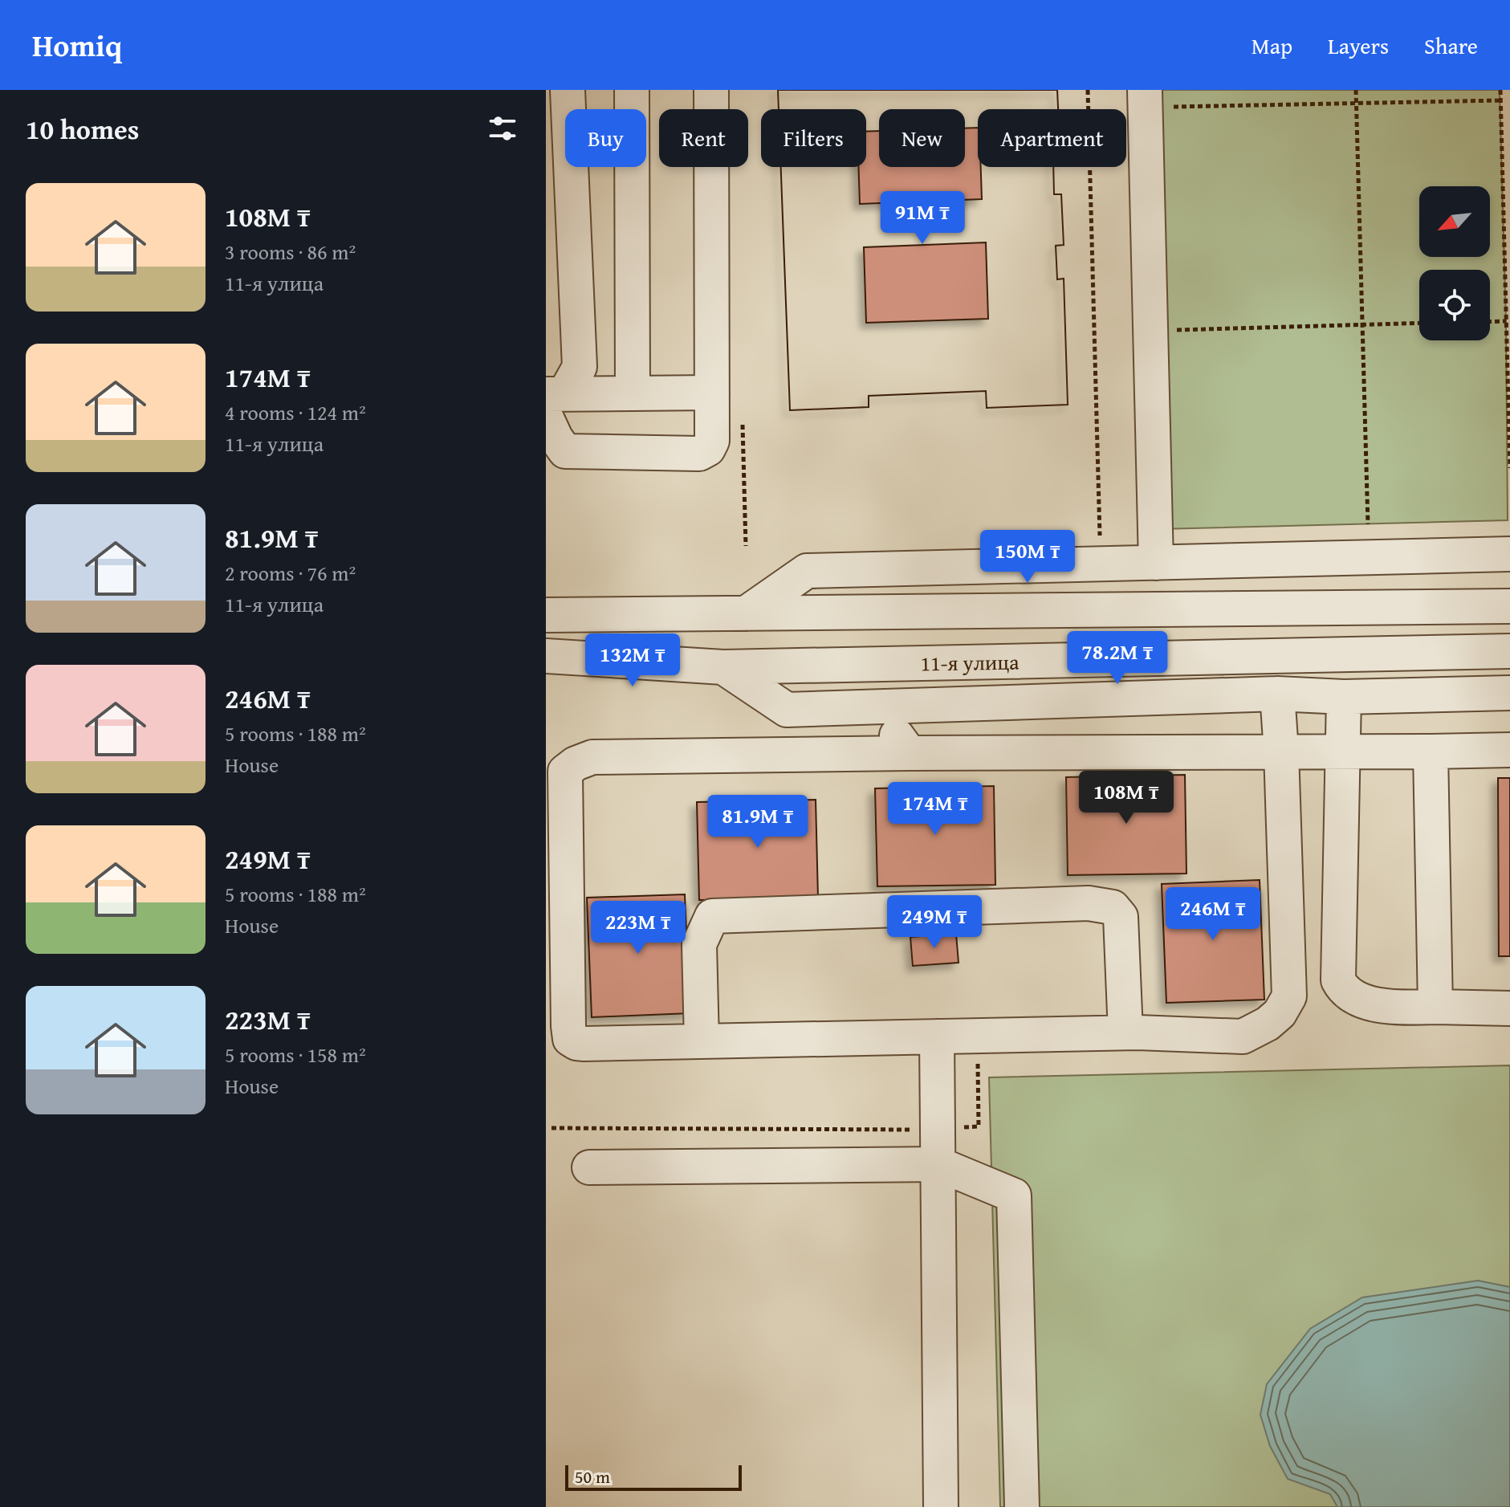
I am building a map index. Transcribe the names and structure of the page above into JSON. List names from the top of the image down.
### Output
{
  "streets": {
    "street": ["11-я улица"]
  },
  "scale_bar": "50 m",
  "north": "bottom left",
  "page": {
    "header": "Homiq",
    "nav": ["Map", "Layers", "Share"],
    "heading": "10 homes",
    "chip": [
      "Buy",
      "Rent",
      "Filters",
      "New",
      "Apartment"
    ],
    "list": [
      {
        "name": "108M ₸",
        "note": "3 rooms · 86 m² · 11-я улица"
      },
      {
        "name": "174M ₸",
        "note": "4 rooms · 124 m² · 11-я улица"
      },
      {
        "name": "81.9M ₸",
        "note": "2 rooms · 76 m² · 11-я улица"
      },
      {
        "name": "246M ₸",
        "note": "5 rooms · 188 m² · House"
      },
      {
        "name": "249M ₸",
        "note": "5 rooms · 188 m² · House"
      },
      {
        "name": "223M ₸",
        "note": "5 rooms · 158 m² · House"
      }
    ],
    "price": [
      "91M ₸",
      "150M ₸",
      "78.2M ₸",
      "132M ₸",
      "108M ₸",
      "174M ₸",
      "81.9M ₸",
      "246M ₸",
      "249M ₸",
      "223M ₸"
    ],
    "scale": "50 m"
  }
}
